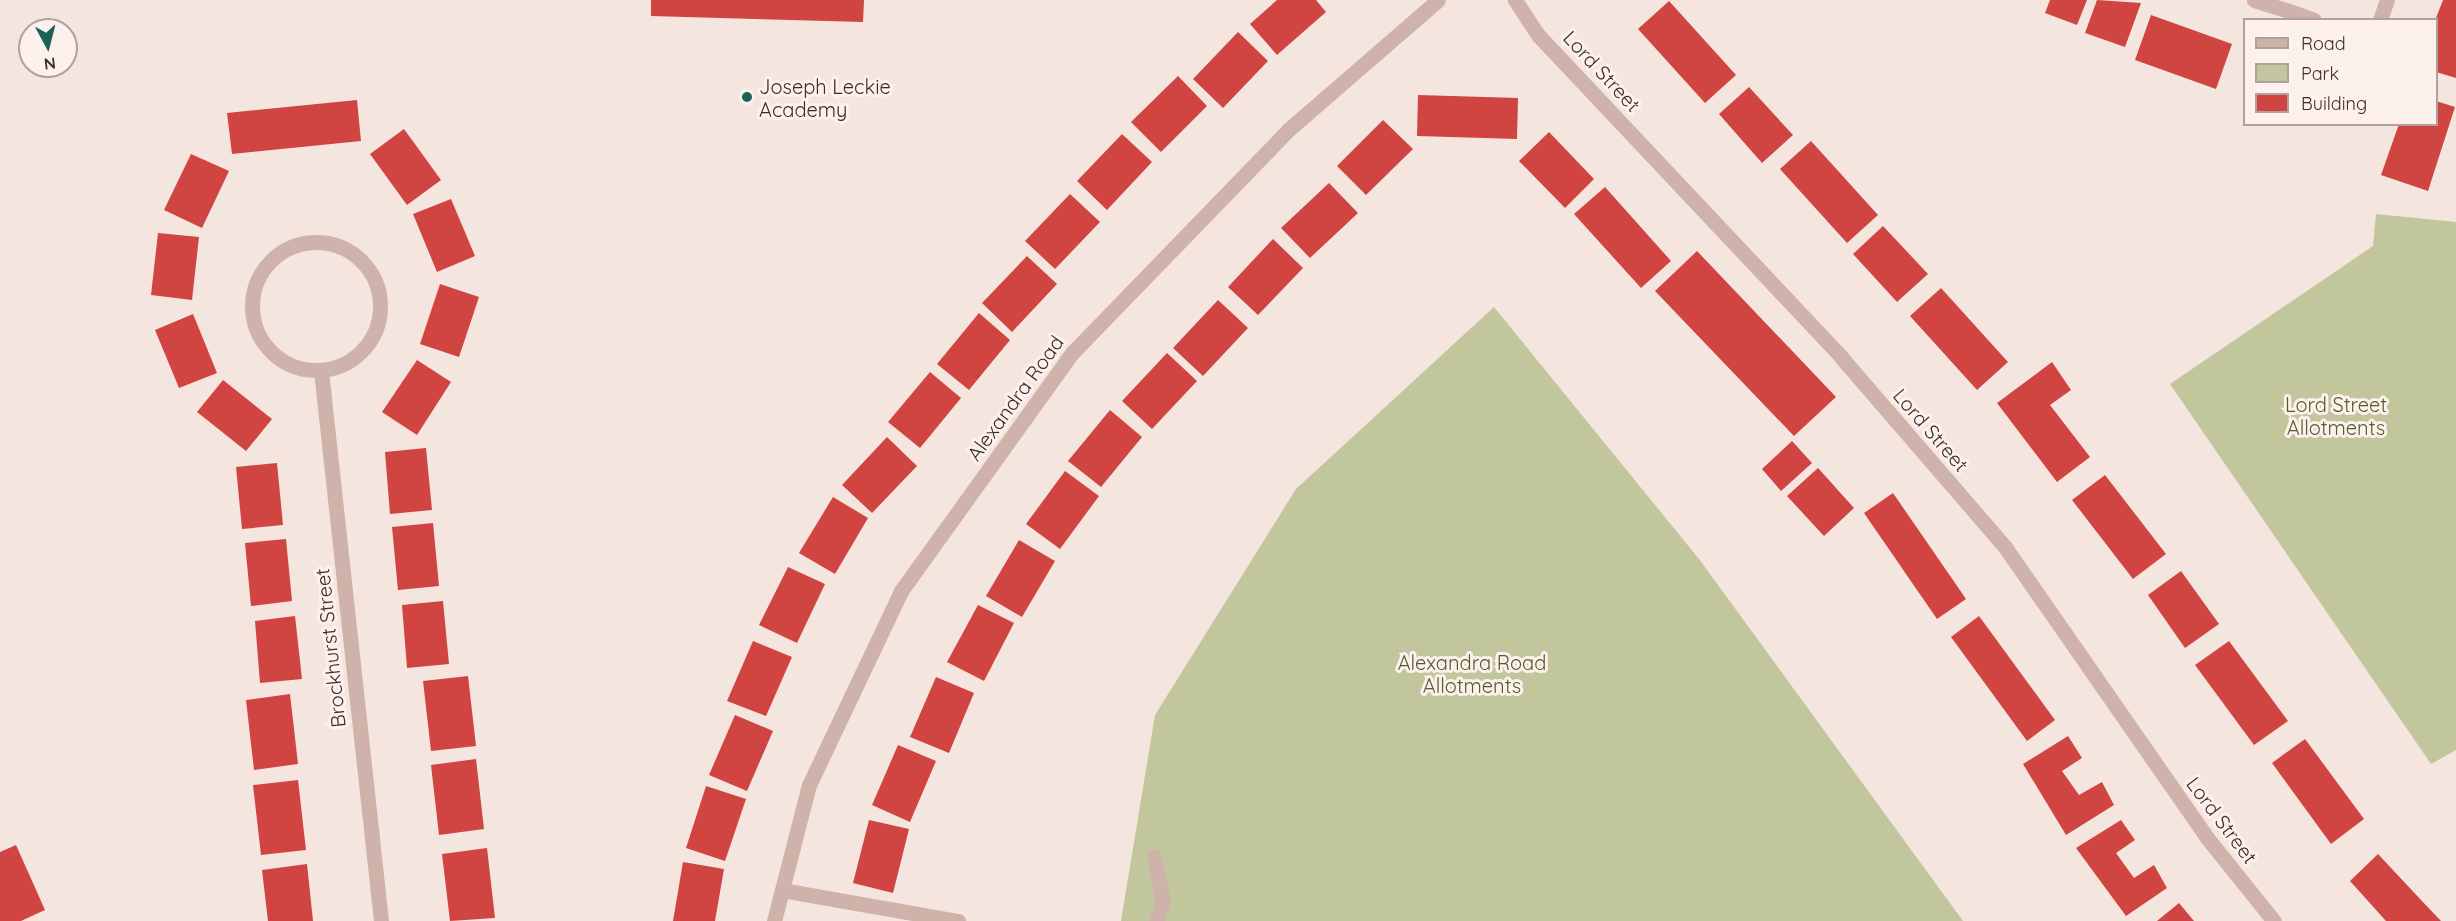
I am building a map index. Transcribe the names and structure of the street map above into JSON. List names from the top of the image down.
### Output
{
  "streets": {
    "street": ["Lord Street", "Alexandra Road", "Brockhurst Street"]
  },
  "parks": ["Lord Street Allotments", "Alexandra Road Allotments"],
  "places": ["Joseph Leckie Academy"],
  "legend": ["Road", "Park", "Building"],
  "north": "bottom"
}
